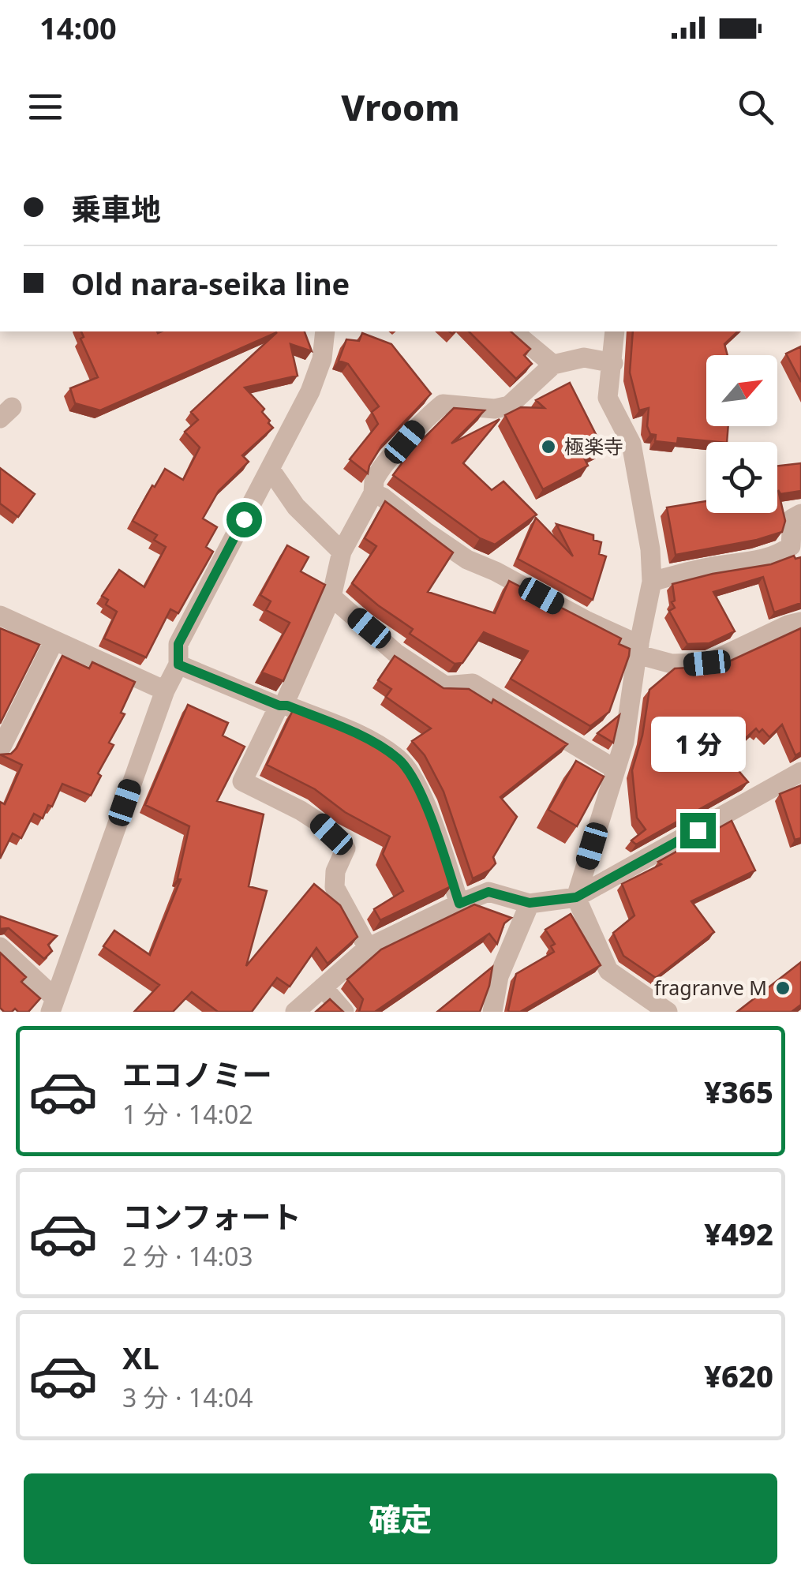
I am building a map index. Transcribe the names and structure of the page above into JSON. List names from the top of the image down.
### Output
{
  "places": ["極楽寺", "fragranve M"],
  "north": "top right",
  "page": {
    "status": "14:00",
    "header": "Vroom",
    "banner": ["乗車地", "Old nara-seika line"],
    "bubble": "1 分",
    "list": [
      {
        "name": "エコノミー",
        "note": "1 分 · 14:02",
        "value": "¥365"
      },
      {
        "name": "コンフォート",
        "note": "2 分 · 14:03",
        "value": "¥492"
      },
      {
        "name": "XL",
        "note": "3 分 · 14:04",
        "value": "¥620"
      }
    ],
    "buttons": "確定"
  }
}
